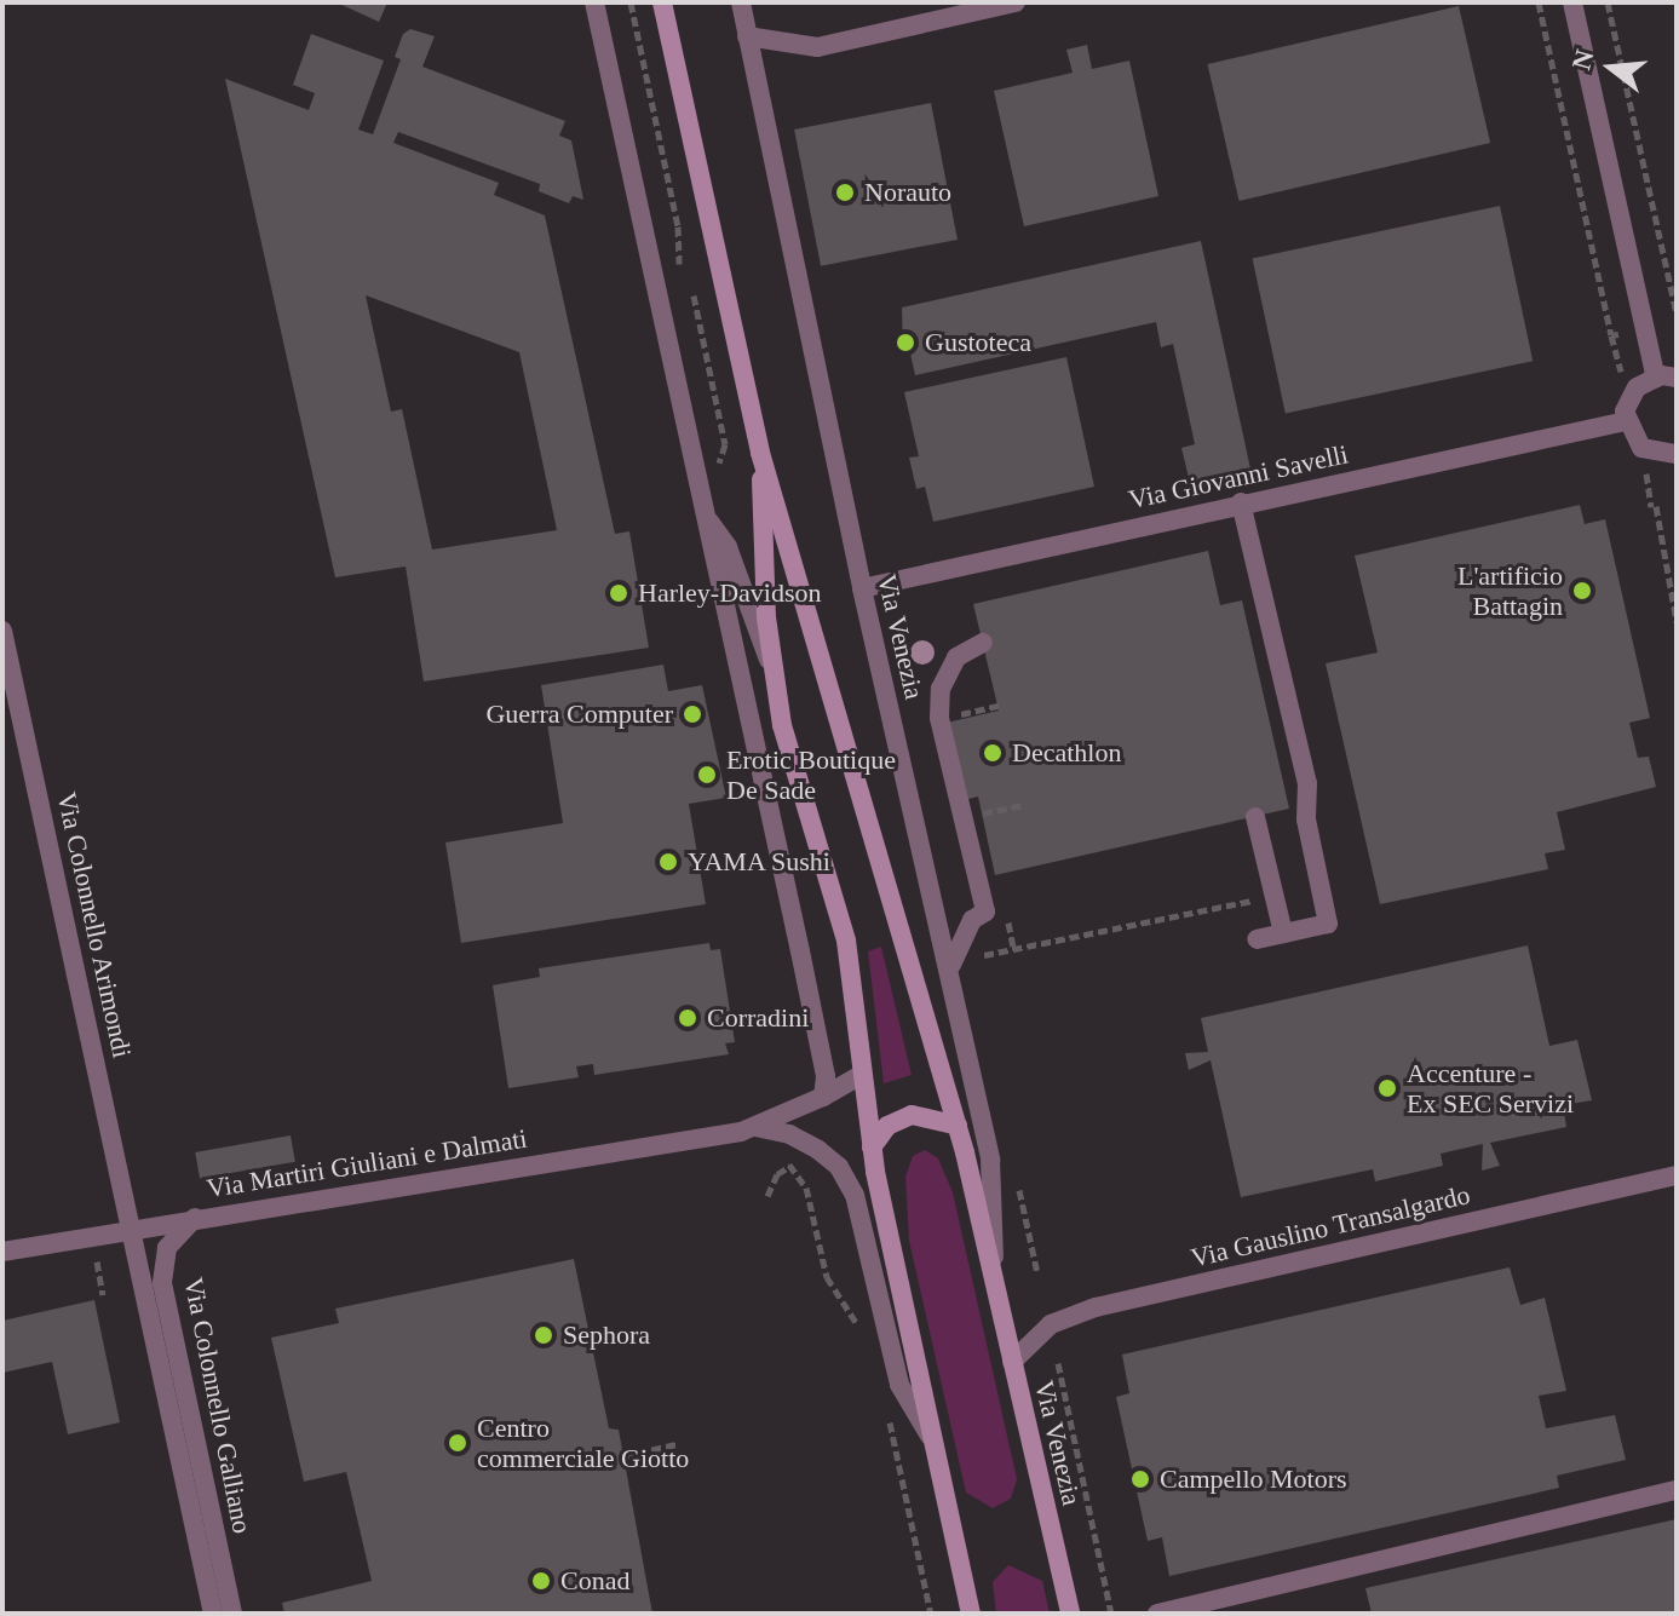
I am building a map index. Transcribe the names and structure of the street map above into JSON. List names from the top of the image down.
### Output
{
  "streets": {
    "main road": ["Via Venezia"],
    "street": [
      "Via Giovanni Savelli",
      "Via Colonnello Arimondi",
      "Via Martiri Giuliani e Dalmati",
      "Via Gauslino Transalgardo",
      "Via Colonnello Galliano"
    ]
  },
  "crossings": [
    ["Via Giovanni Savelli", "Via Venezia"],
    ["Via Venezia", "Via Martiri Giuliani e Dalmati"],
    ["Via Venezia", "Via Gauslino Transalgardo"],
    ["Via Colonnello Arimondi", "Via Martiri Giuliani e Dalmati"],
    ["Via Colonnello Arimondi", "Via Colonnello Galliano"],
    ["Via Martiri Giuliani e Dalmati", "Via Colonnello Galliano"]
  ],
  "places": [
    "Norauto",
    "Gustoteca",
    "L'artificio Battagin",
    "Harley-Davidson",
    "Guerra Computer",
    "Decathlon",
    "Erotic Boutique De Sade",
    "YAMA Sushi",
    "Corradini",
    "Accenture - Ex SEC Servizi",
    "Sephora",
    "Centro commerciale Giotto",
    "Campello Motors",
    "Conad"
  ],
  "north": "left"
}
